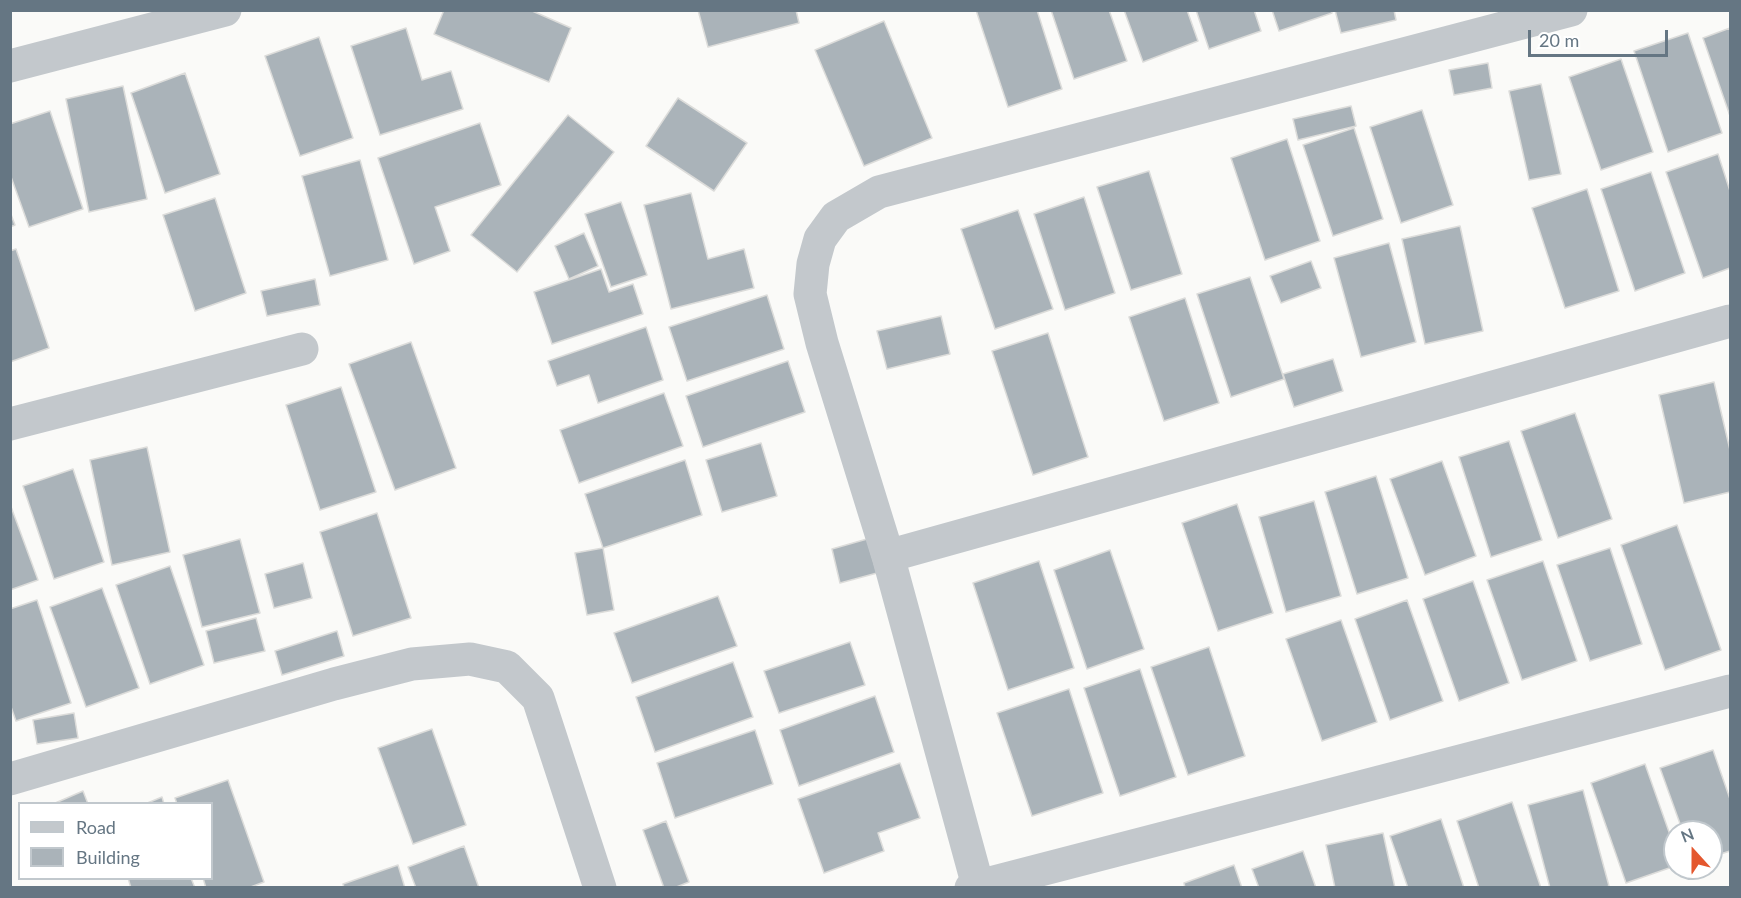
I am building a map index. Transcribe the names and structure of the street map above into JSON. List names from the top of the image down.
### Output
{
  "legend": ["Road", "Building"],
  "scale_bar": "20 m",
  "north": "top"
}
